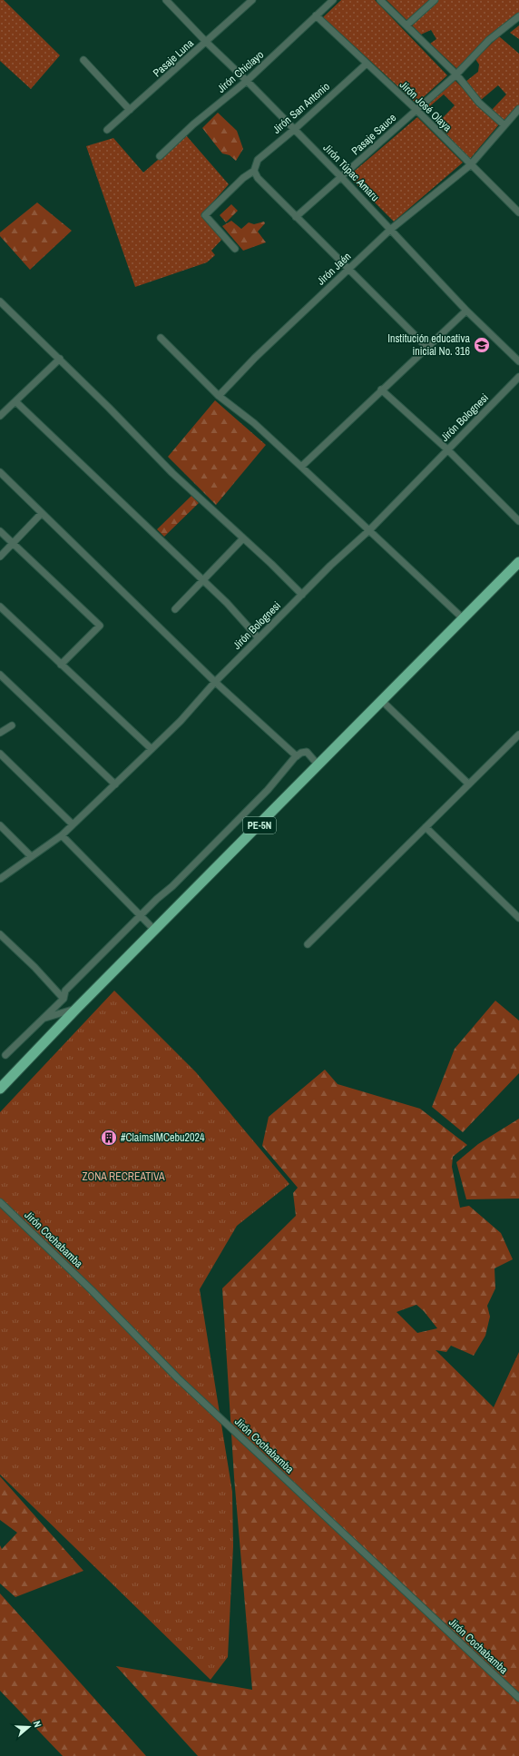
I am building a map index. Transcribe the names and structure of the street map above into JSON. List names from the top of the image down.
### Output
{
  "streets": {
    "highway": ["PE-5N"],
    "street": [
      "Pasaje Luna",
      "Jirón Chiclayo",
      "Jirón José Olaya",
      "Jirón San Antonio",
      "Pasaje Sauce",
      "Jirón Túpac Amaru",
      "Jirón Jaén",
      "Jirón Bolognesi",
      "Jirón Cochabamba"
    ]
  },
  "crossings": [
    ["Pasaje Luna", "Jirón Túpac Amaru"],
    ["Jirón Chiclayo", "Jirón José Olaya"],
    ["Jirón Chiclayo", "Jirón Túpac Amaru"],
    ["Jirón José Olaya", "Jirón San Antonio"],
    ["Jirón José Olaya", "Pasaje Sauce"],
    ["Jirón José Olaya", "Jirón Jaén"],
    ["Jirón San Antonio", "Jirón Túpac Amaru"],
    ["Pasaje Sauce", "Jirón Túpac Amaru"],
    ["Jirón Túpac Amaru", "Jirón Jaén"]
  ],
  "parks": ["ZONA RECREATIVA"],
  "places": {
    "school or university": ["Institución educativa inicial No. 316"],
    "building": ["#ClaimsIMCebu2024"]
  },
  "north": "right"
}
